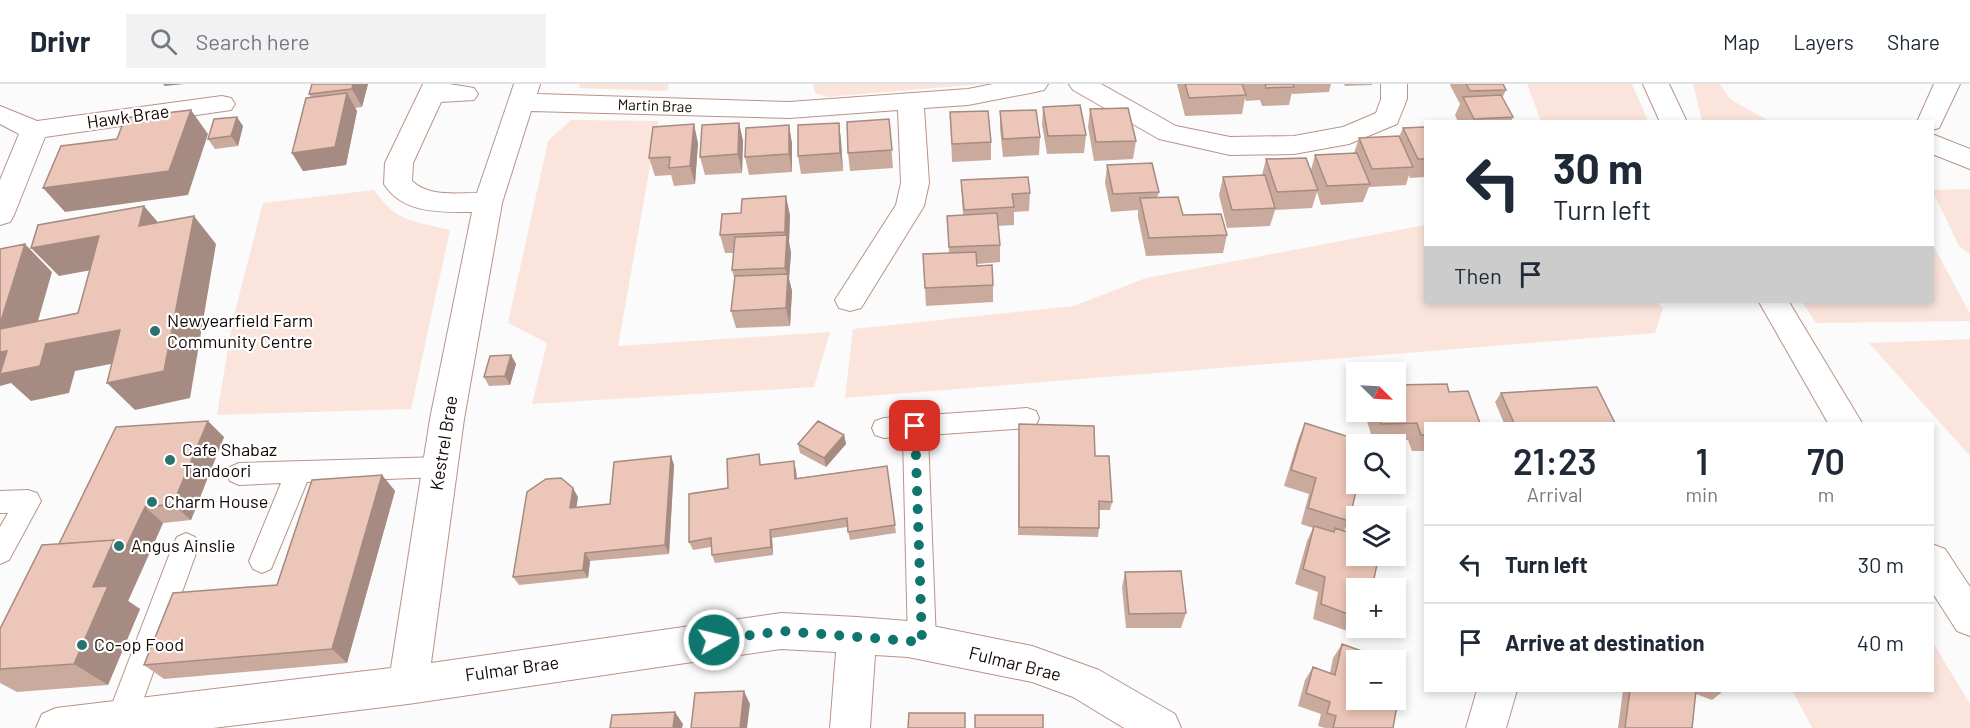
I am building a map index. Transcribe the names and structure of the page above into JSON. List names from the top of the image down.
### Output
{
  "streets": {
    "street": [
      "Martin Brae",
      "Hawk Brae",
      "Kestrel Brae",
      "Fulmar Brae"
    ]
  },
  "crossings": [
    ["Martin Brae", "Kestrel Brae"],
    ["Kestrel Brae", "Fulmar Brae"]
  ],
  "places": [
    "Newyearfield Farm Community Centre",
    "Cafe Shabaz Tandoori",
    "Charm House",
    "Angus Ainslie",
    "Co-op Food"
  ],
  "north": "bottom right",
  "page": {
    "header": "Drivr",
    "search": "Search here",
    "nav": ["Map", "Layers", "Share"],
    "turn": ["30 m", "Turn left"],
    "then": "Then",
    "map_buttons": ["+", "−"],
    "eta": [
      "21:23",
      "Arrival",
      "1",
      "min",
      "70",
      "m"
    ],
    "list": [
      {
        "name": "Turn left",
        "value": "30 m"
      },
      {
        "name": "Arrive at destination",
        "value": "40 m"
      }
    ]
  }
}
